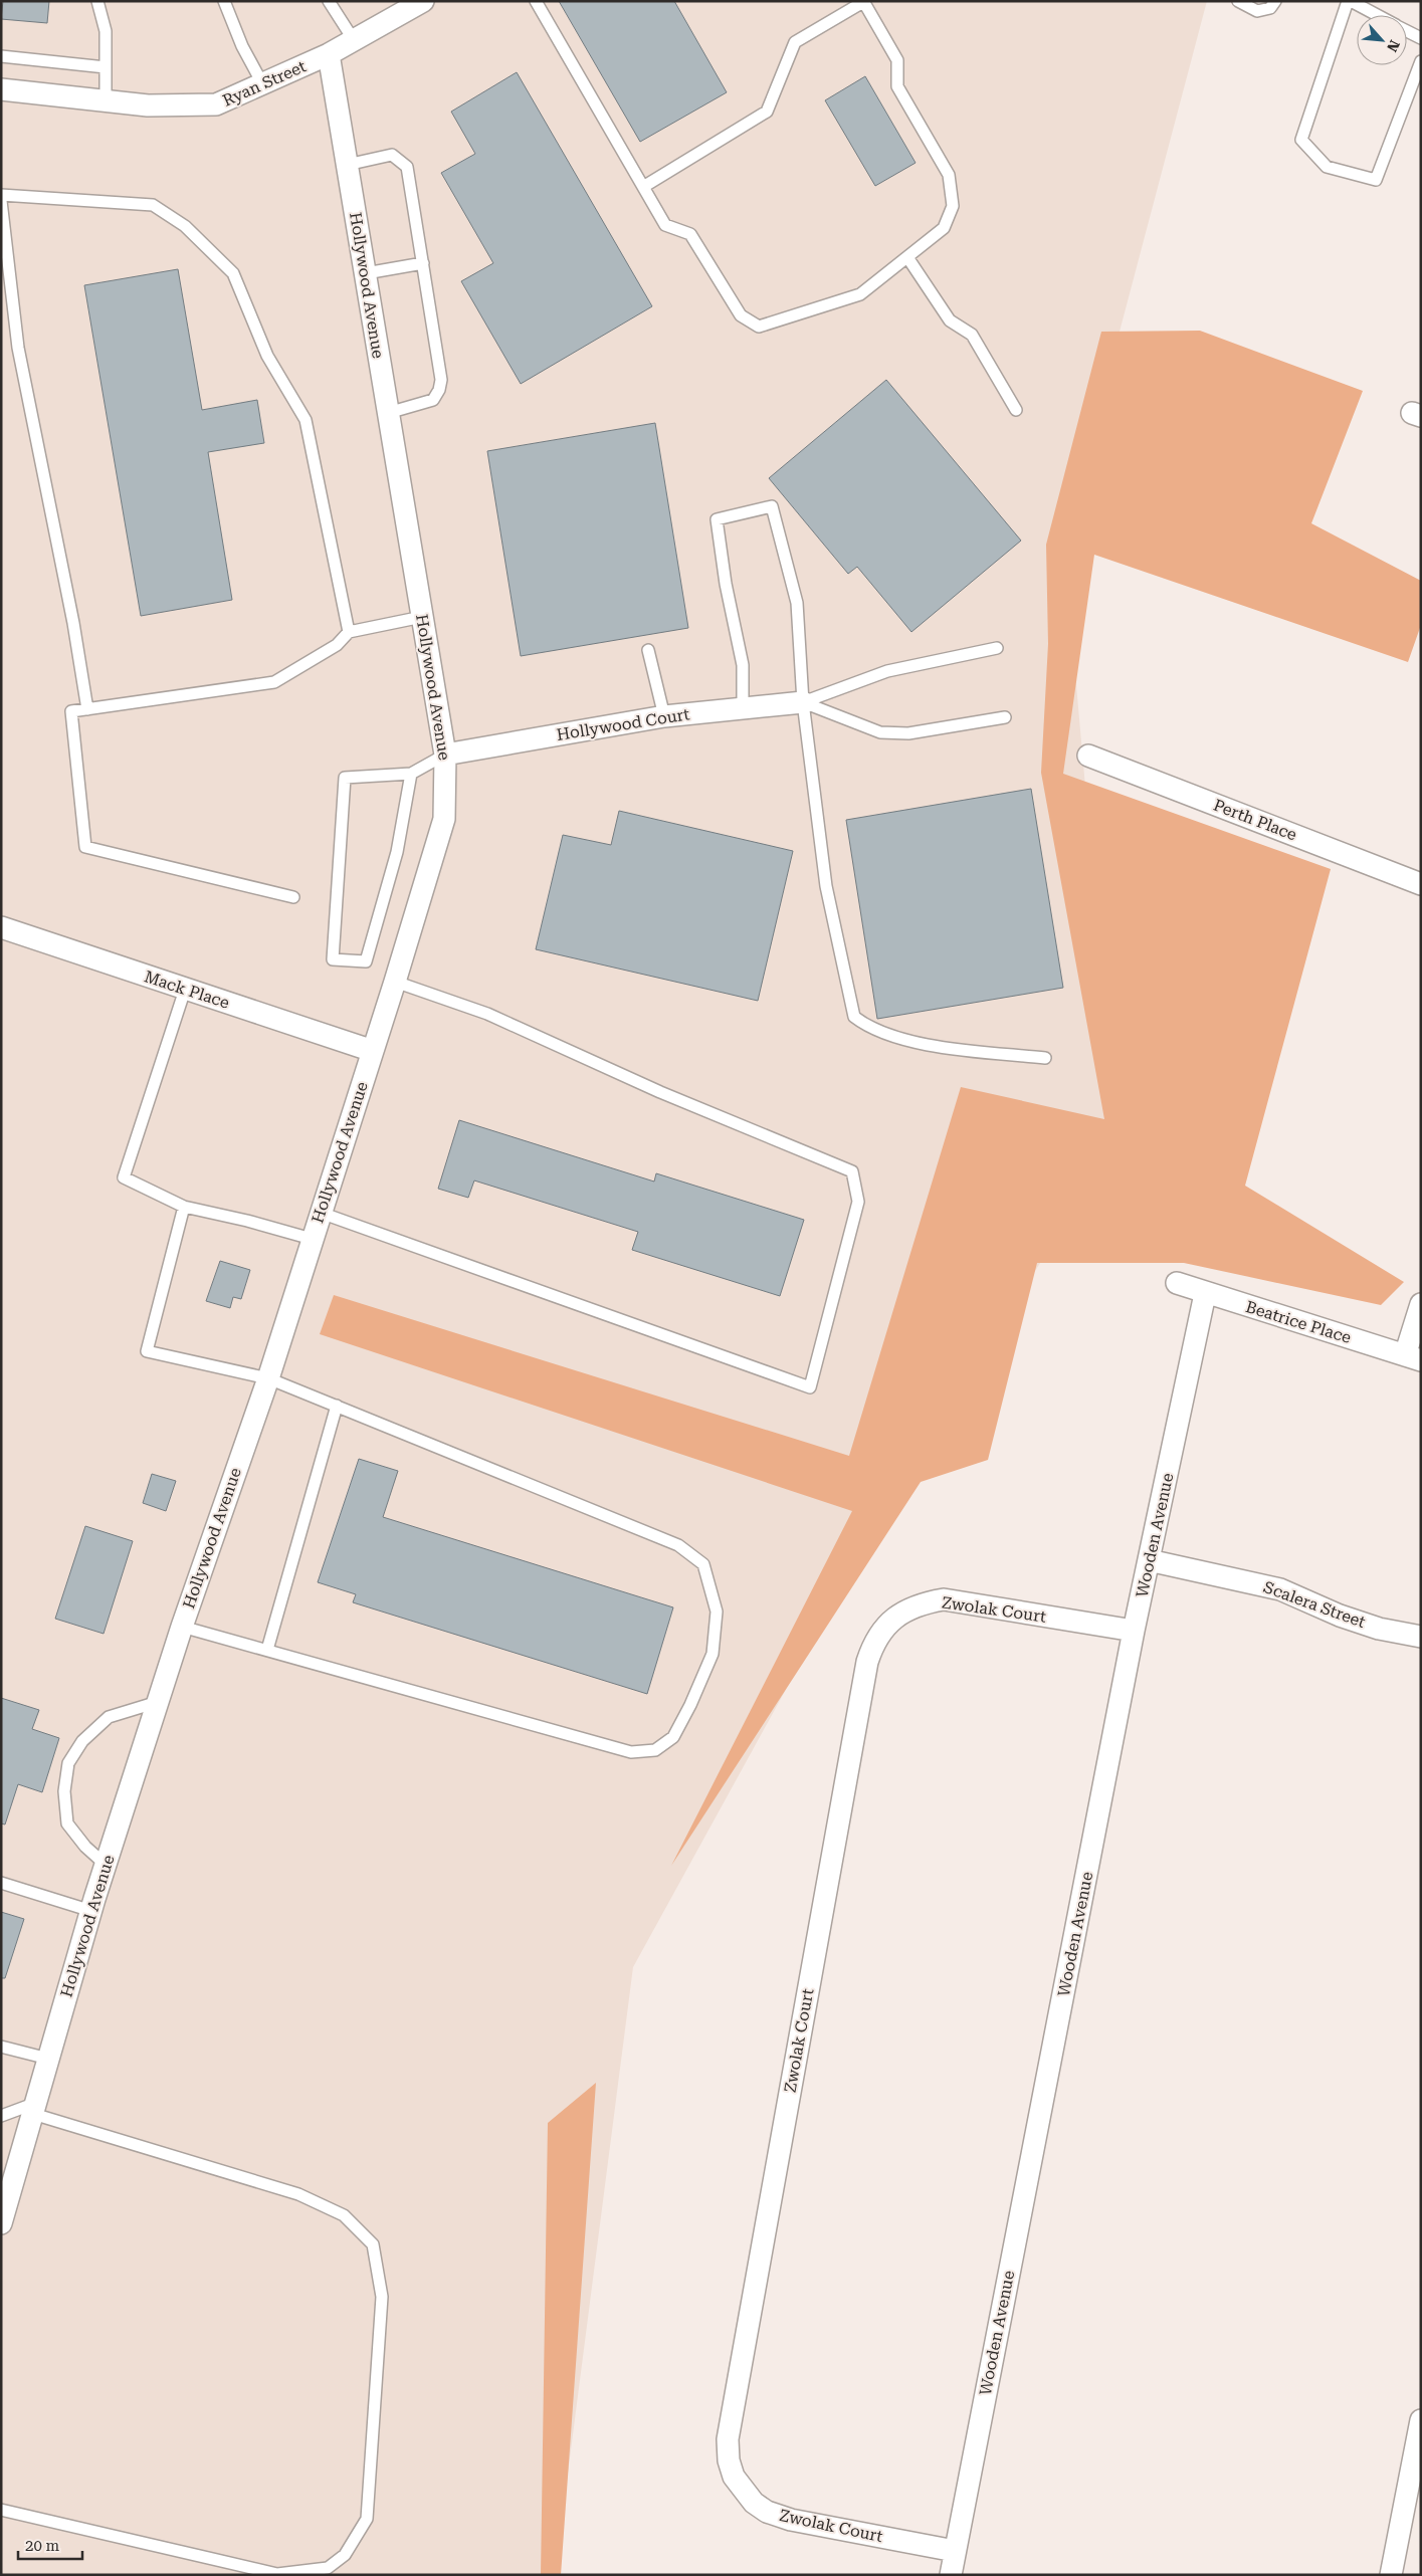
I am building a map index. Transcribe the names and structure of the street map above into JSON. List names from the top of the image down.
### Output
{
  "streets": {
    "street": [
      "Ryan Street",
      "Hollywood Avenue",
      "Hollywood Court",
      "Perth Place",
      "Mack Place",
      "Beatrice Place",
      "Wooden Avenue",
      "Scalera Street",
      "Zwolak Court"
    ]
  },
  "crossings": [
    ["Ryan Street", "Hollywood Avenue"],
    ["Hollywood Avenue", "Hollywood Court"],
    ["Hollywood Avenue", "Mack Place"],
    ["Beatrice Place", "Wooden Avenue"],
    ["Wooden Avenue", "Scalera Street"],
    ["Wooden Avenue", "Zwolak Court"]
  ],
  "scale_bar": "20 m",
  "north": "bottom right"
}
